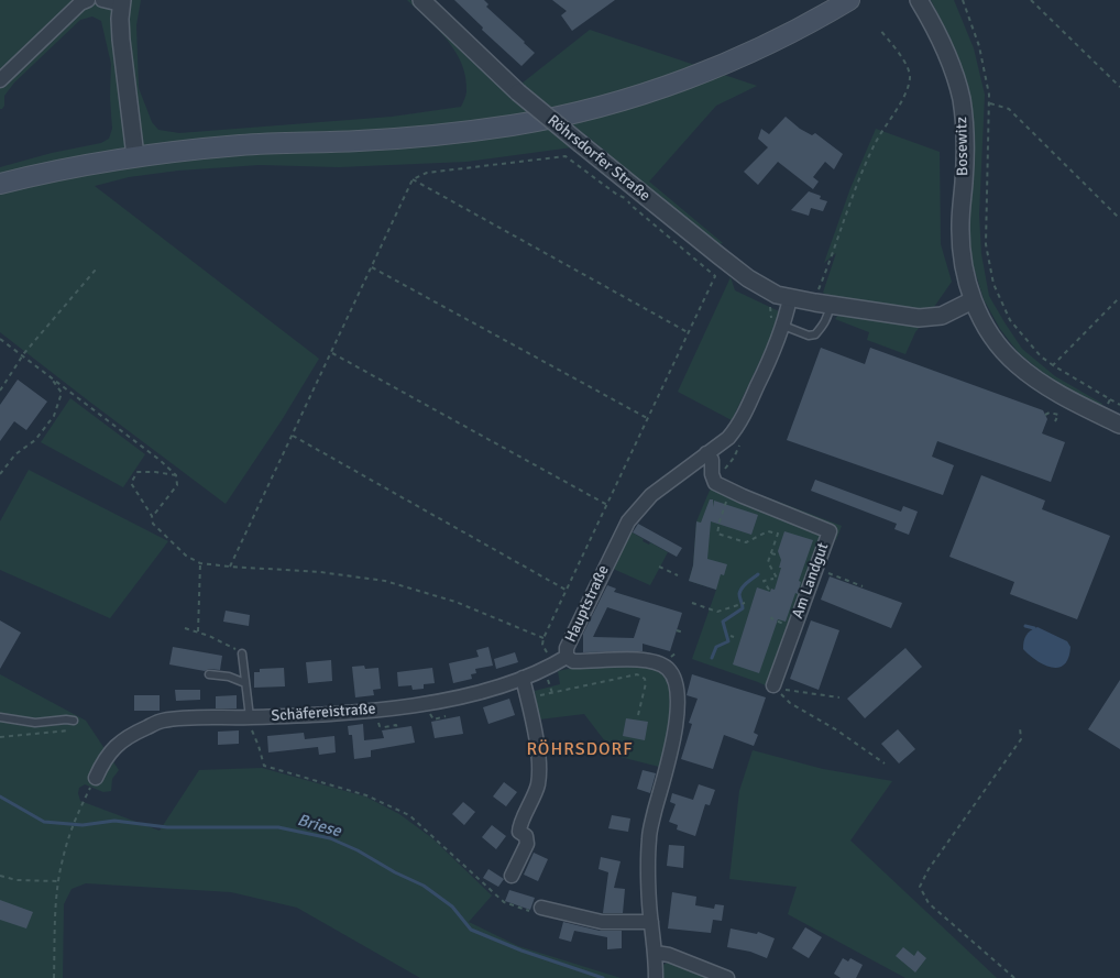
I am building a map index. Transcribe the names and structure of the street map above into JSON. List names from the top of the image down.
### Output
{
  "streets": {
    "street": [
      "Bosewitz",
      "Röhrsdorfer Straße",
      "Am Landgut",
      "Hauptstraße",
      "Schäfereistraße"
    ]
  },
  "crossings": [
    ["Röhrsdorfer Straße", "Hauptstraße"],
    ["Am Landgut", "Hauptstraße"],
    ["Hauptstraße", "Schäfereistraße"]
  ],
  "districts": ["RÖHRSDORF"],
  "water": ["Briese"]
}
